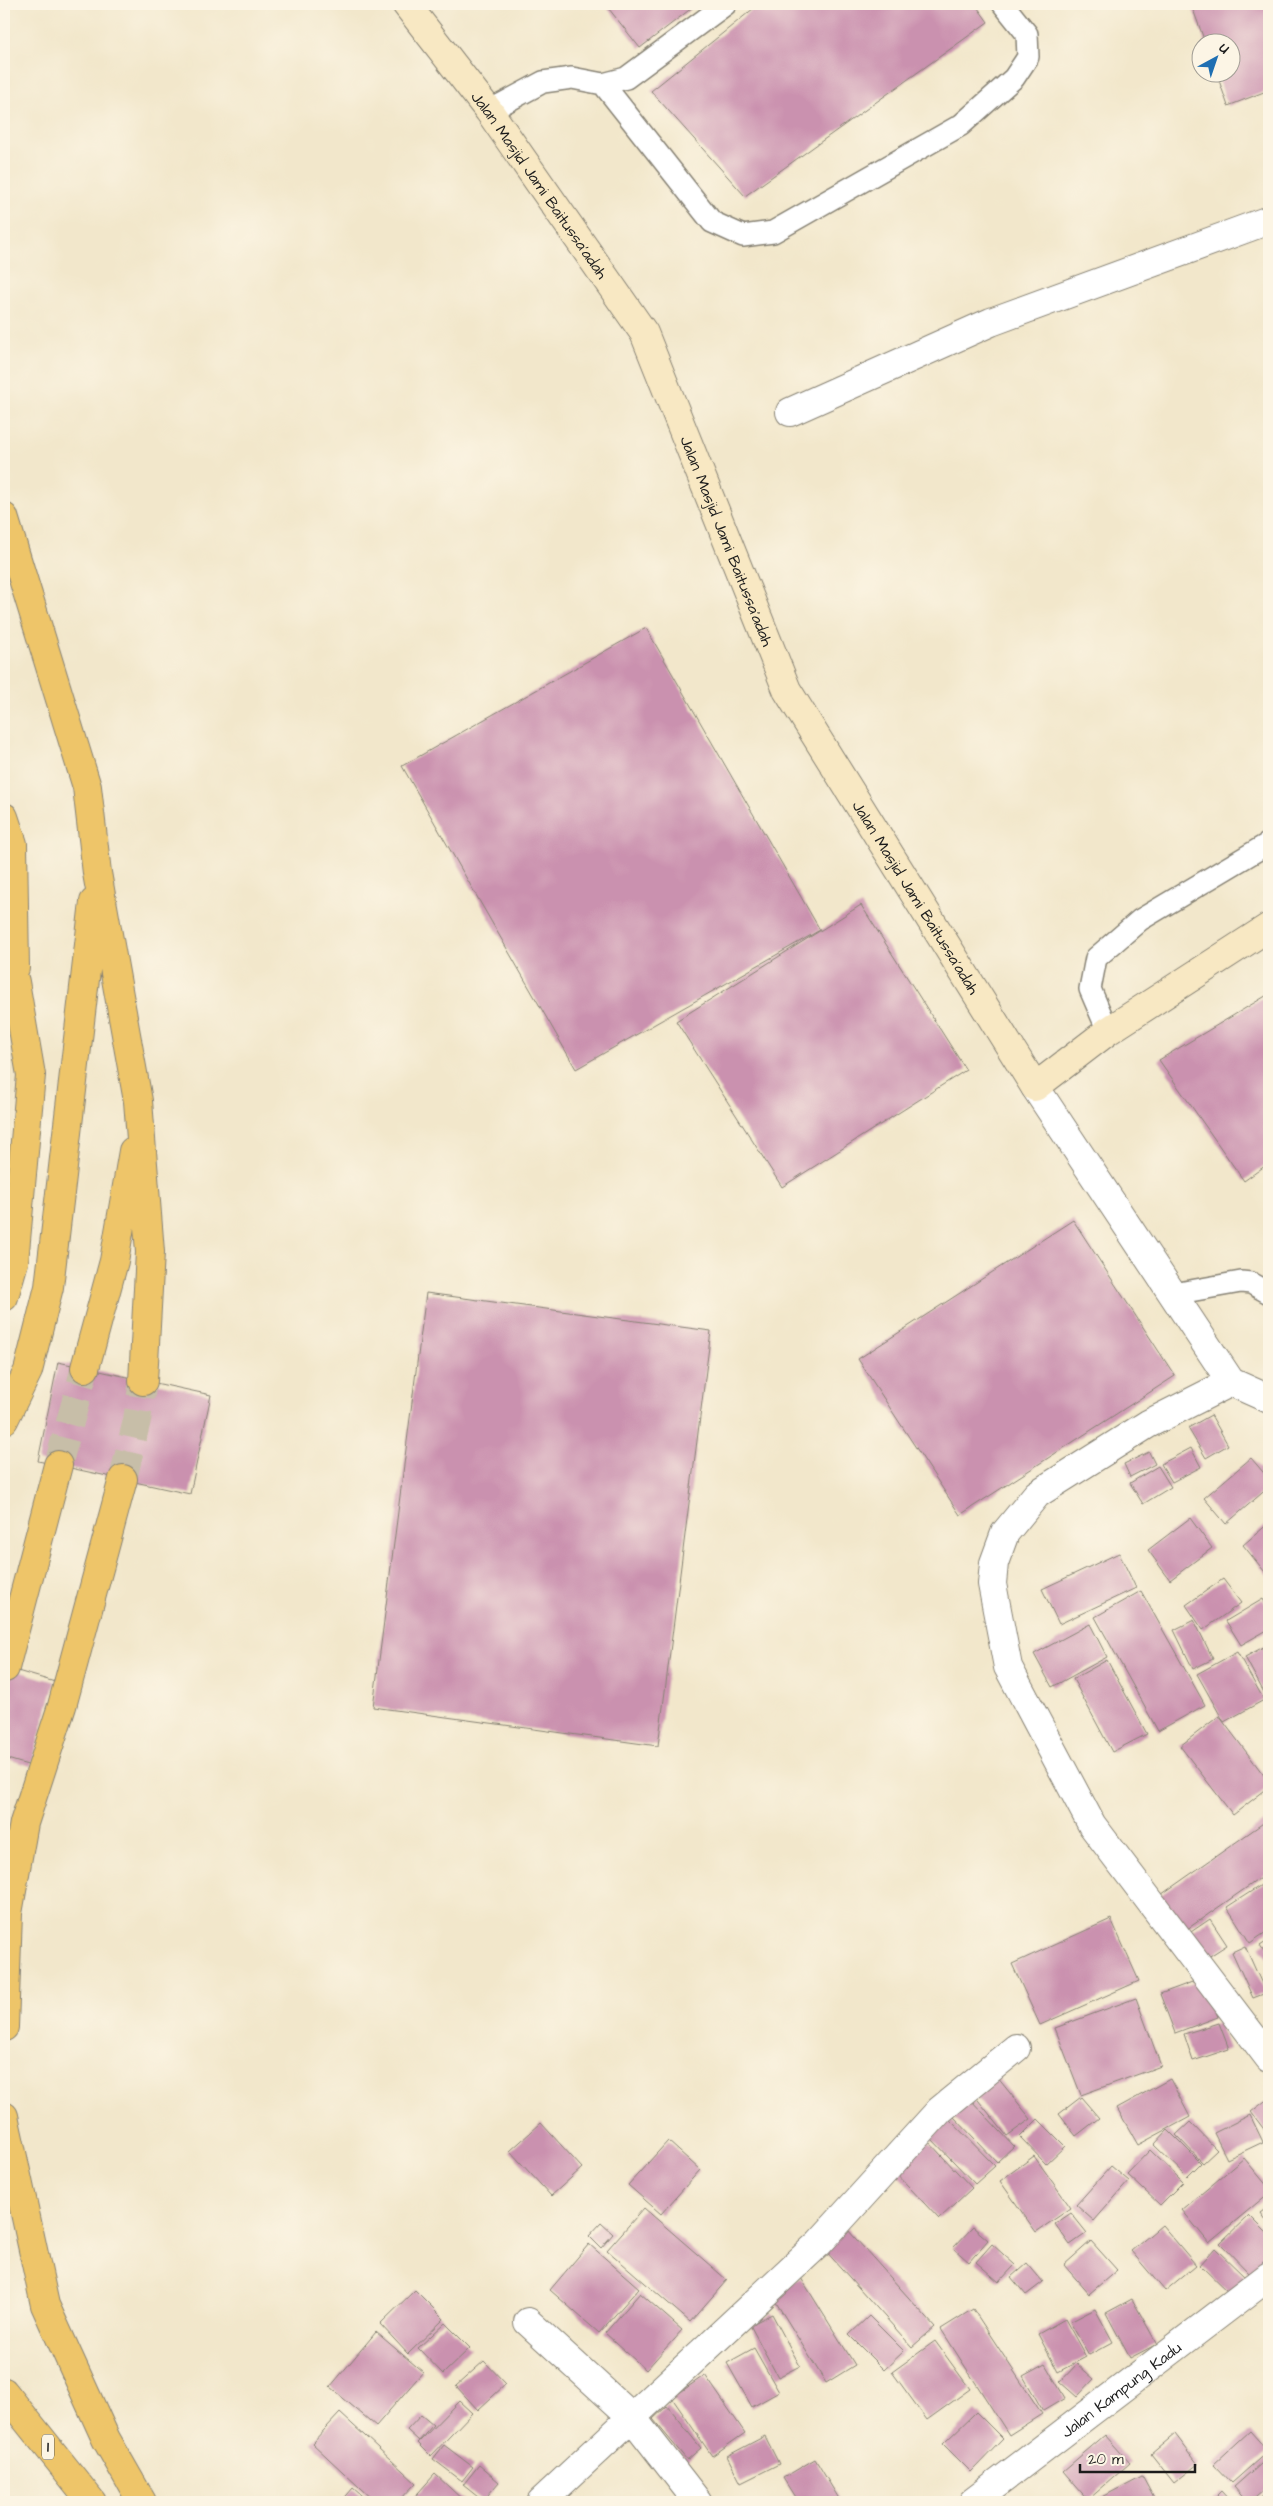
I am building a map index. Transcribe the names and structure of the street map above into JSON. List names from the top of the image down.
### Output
{
  "streets": {
    "highway": ["1"],
    "street": ["Jalan Masjid Jami Baitussa'adah", "Jalan Kampung Kadu"]
  },
  "scale_bar": "20 m",
  "north": "top right"
}
